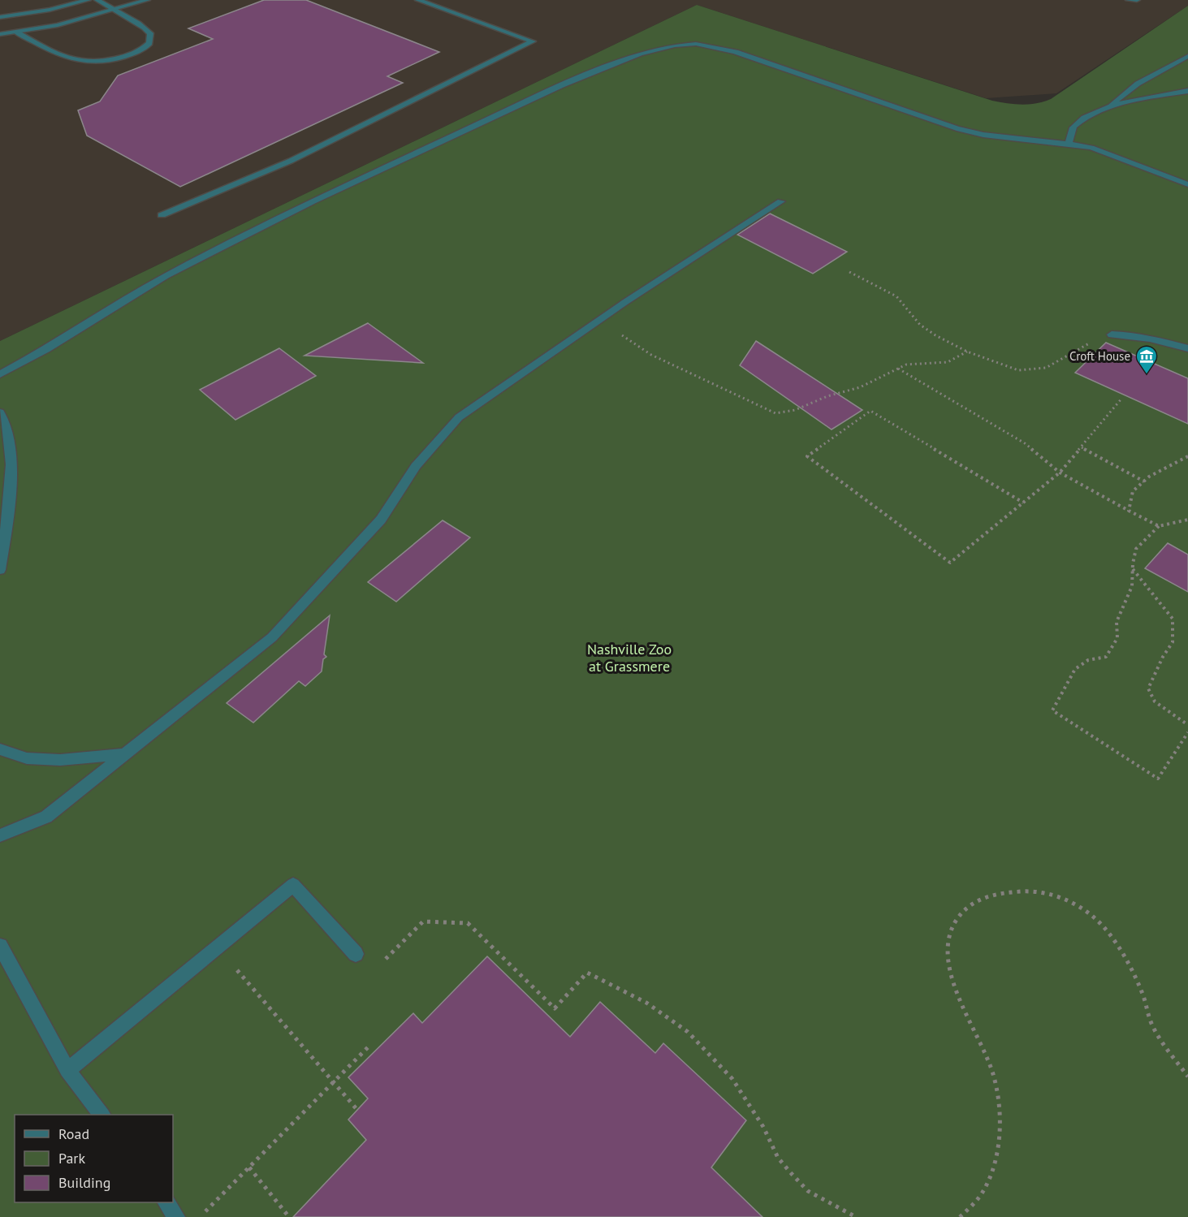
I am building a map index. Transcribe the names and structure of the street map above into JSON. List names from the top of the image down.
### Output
{
  "parks": ["Nashville Zoo at Grassmere"],
  "places": {
    "museum": ["Croft House"]
  },
  "legend": ["Road", "Park", "Building"]
}
